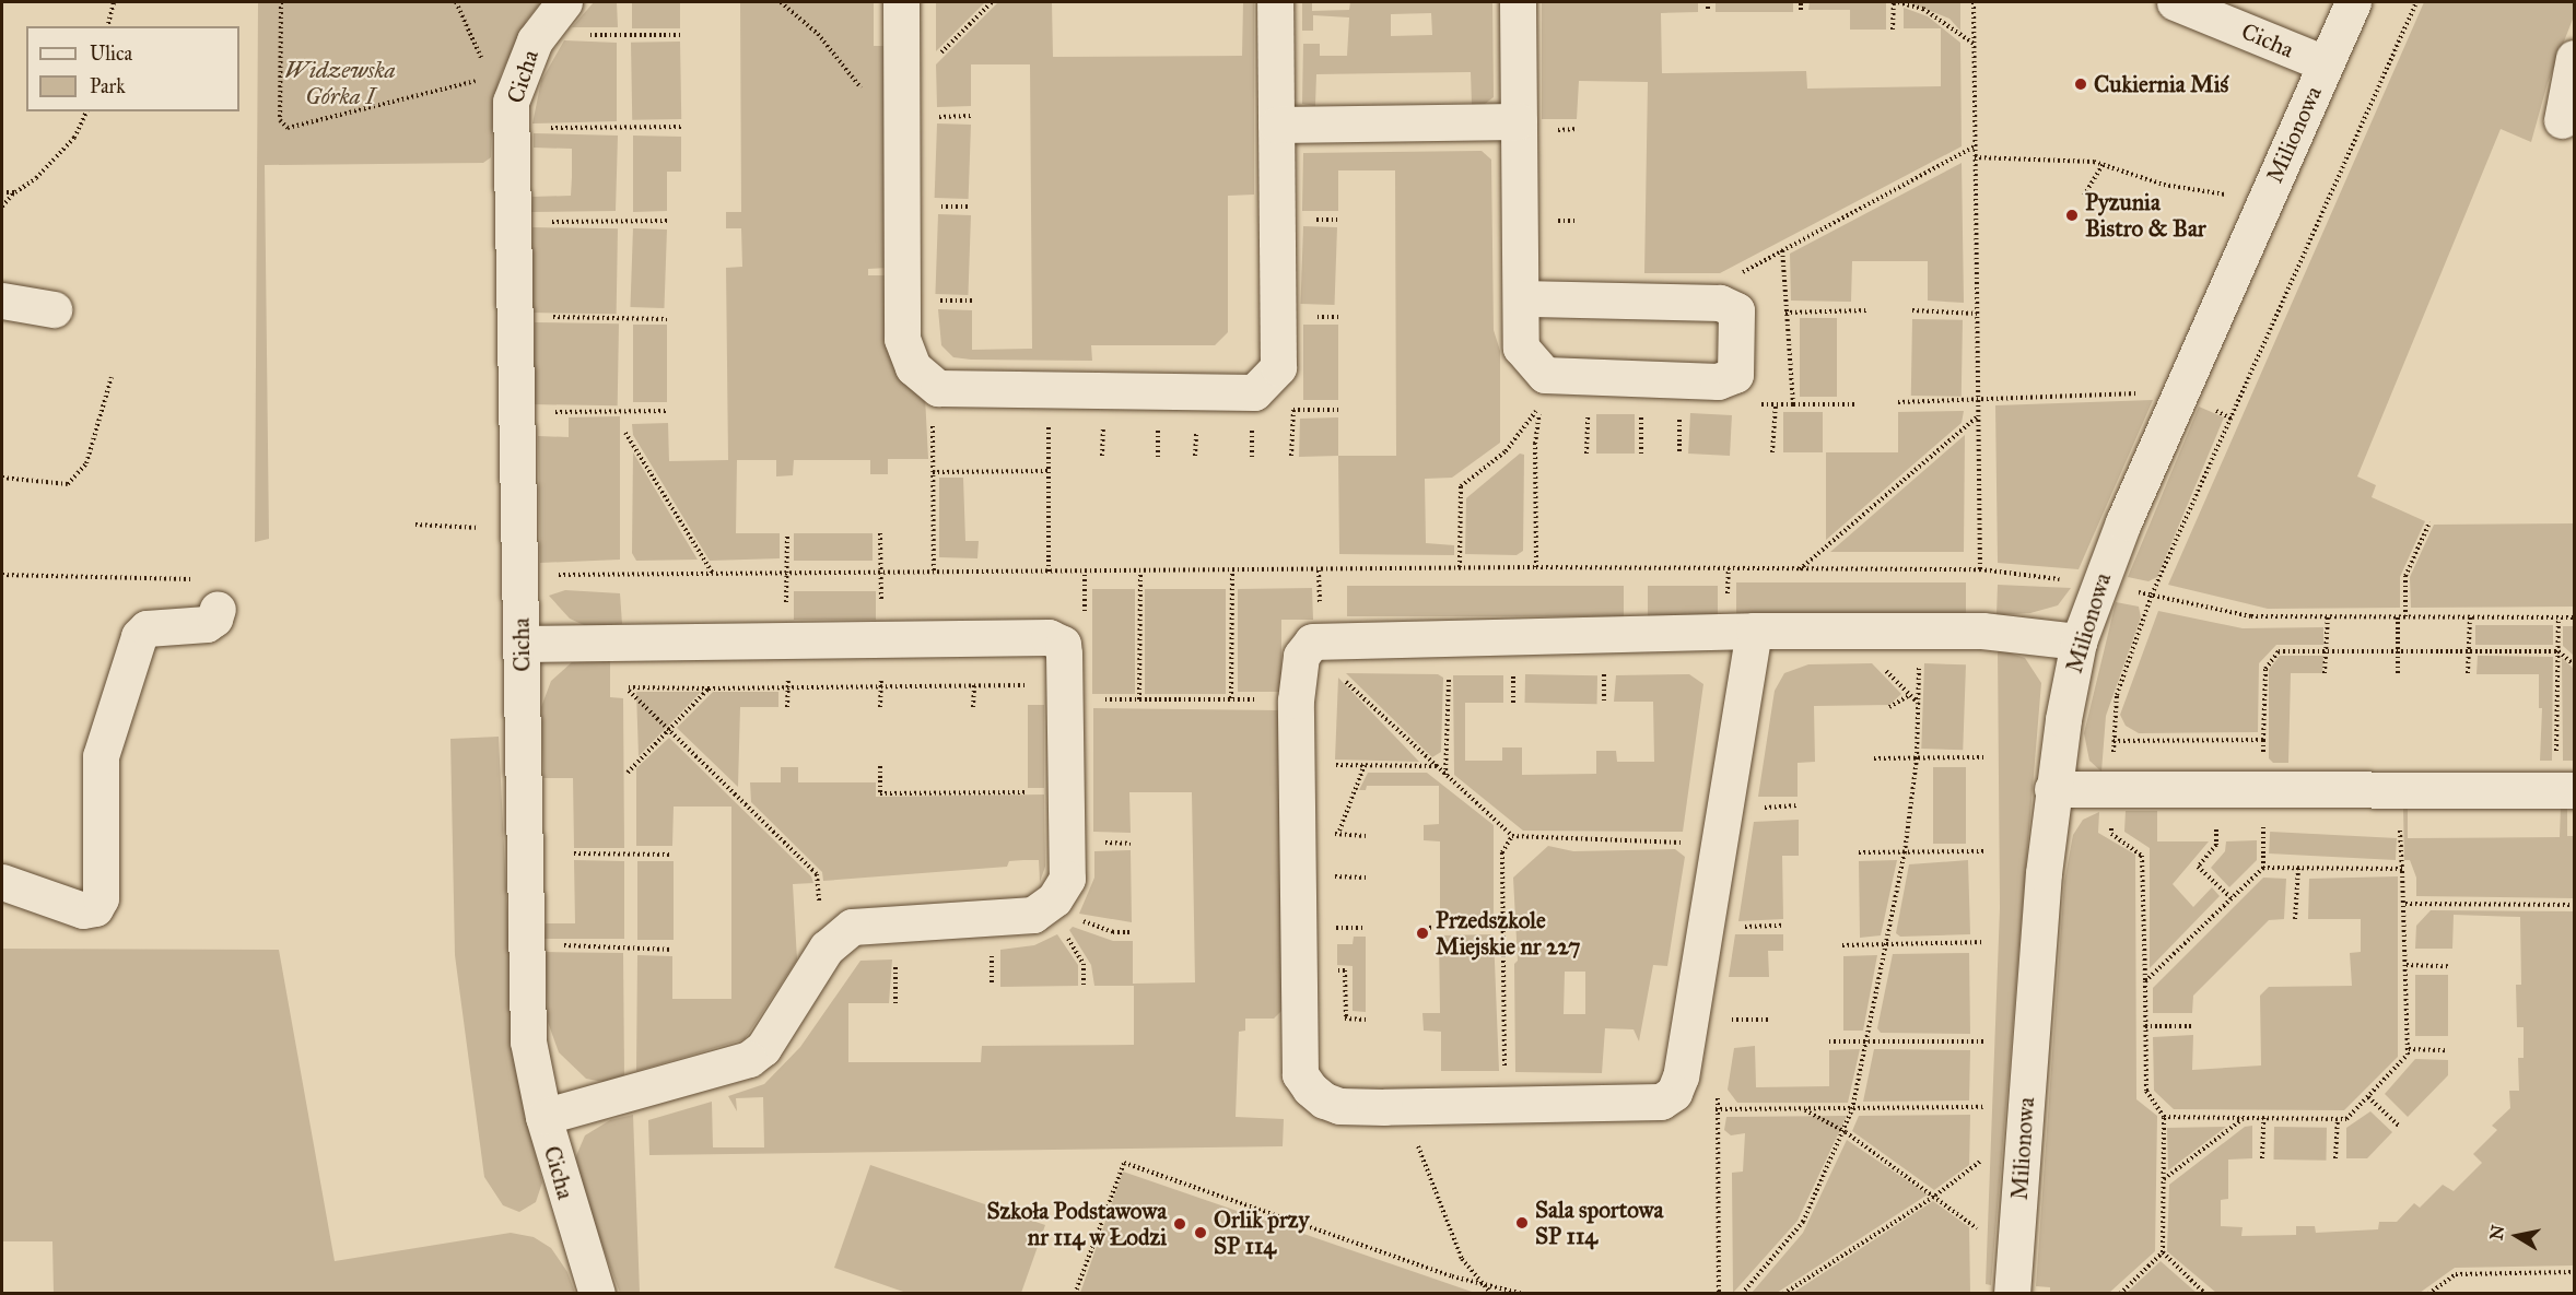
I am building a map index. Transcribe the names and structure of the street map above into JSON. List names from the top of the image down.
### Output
{
  "streets": {
    "street": ["Cicha", "Milionowa"]
  },
  "crossings": [
    ["Cicha", "Milionowa"]
  ],
  "parks": ["Widzewska Górka I"],
  "places": [
    "Cukiernia Miś",
    "Pyzunia Bistro & Bar",
    "Przedszkole Miejskie nr 227",
    "Sala sportowa SP 114",
    "Szkoła Podstawowa nr 114 w Łodzi",
    "Orlik przy SP 114"
  ],
  "legend": ["Ulica", "Park"],
  "north": "left"
}
